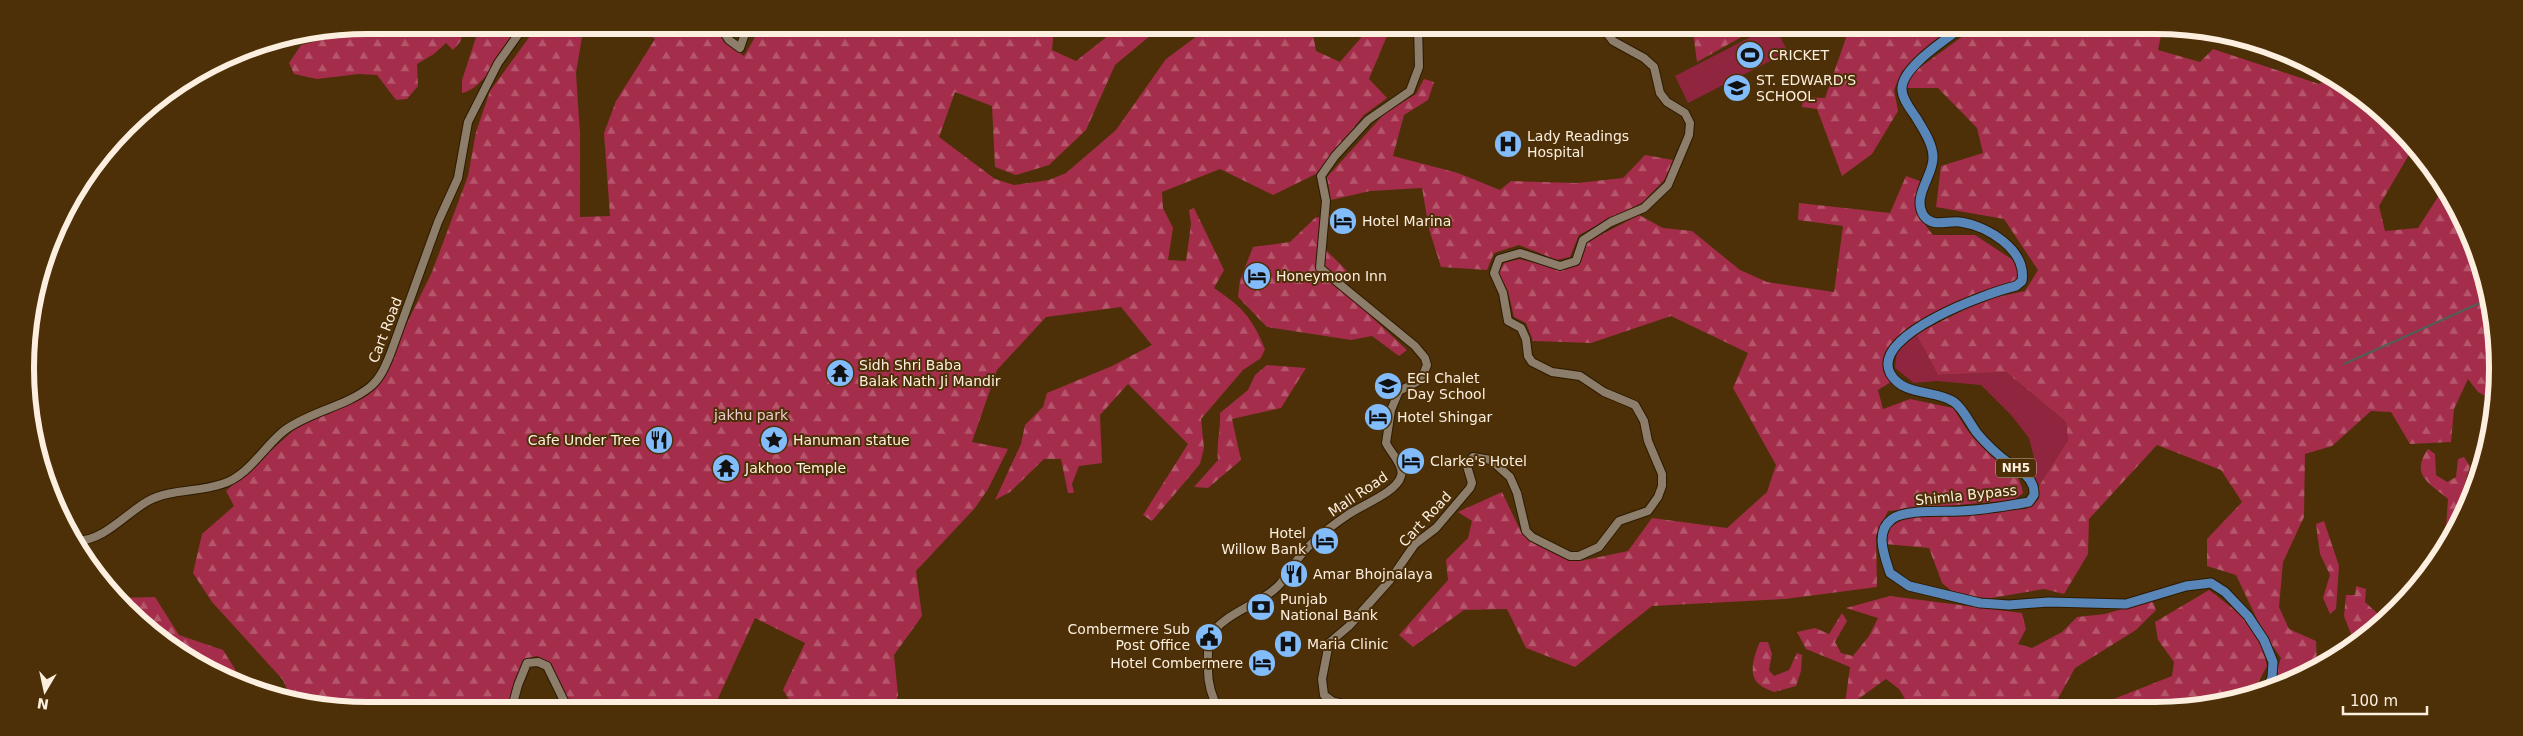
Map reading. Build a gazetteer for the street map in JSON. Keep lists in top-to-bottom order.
{
  "streets": {
    "highway": ["NH5", "Shimla Bypass"],
    "main road": ["Cart Road", "Mall Road"]
  },
  "parks": ["jakhu park"],
  "places": {
    "sports": ["CRICKET"],
    "school or university": ["ST. EDWARD'S SCHOOL", "ECI Chalet Day School"],
    "hospital": ["Lady Readings Hospital", "Maria Clinic"],
    "hotel": [
      "Hotel Marina",
      "Honeymoon Inn",
      "Hotel Shingar",
      "Clarke's Hotel",
      "Hotel Willow Bank",
      "Hotel Combermere"
    ],
    "temple": ["Sidh Shri Baba Balak Nath Ji Mandir", "Jakhoo Temple"],
    "restaurant": ["Cafe Under Tree", "Amar Bhojnalaya"],
    "place": ["Hanuman statue"],
    "bank": ["Punjab National Bank"],
    "public building": ["Combermere Sub Post Office"]
  },
  "scale_bar": "100 m",
  "north": "bottom"
}
